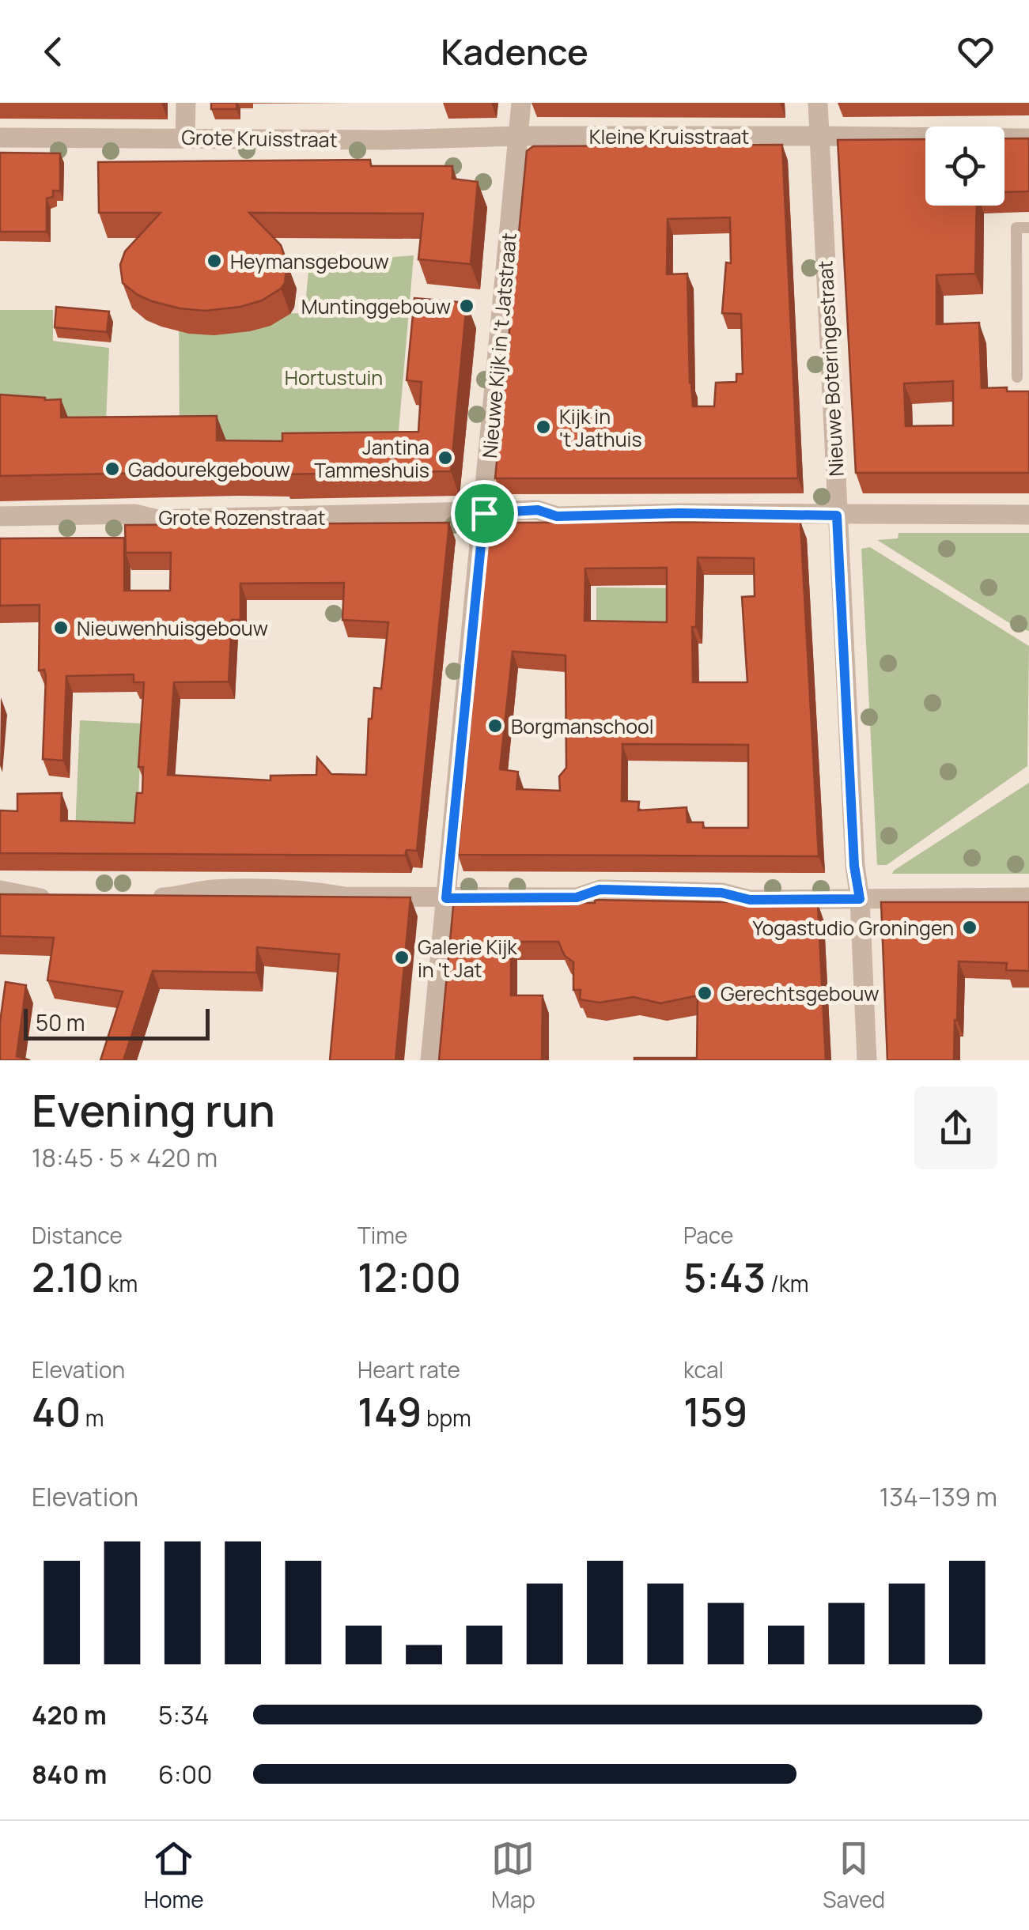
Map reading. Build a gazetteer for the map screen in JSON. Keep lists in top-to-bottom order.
{
  "streets": {
    "street": [
      "Kleine Kruisstraat",
      "Grote Kruisstraat",
      "Nieuwe Kijk in 't Jatstraat",
      "Nieuwe Boteringestraat",
      "Grote Rozenstraat"
    ]
  },
  "crossings": [
    ["Kleine Kruisstraat", "Grote Kruisstraat"],
    ["Kleine Kruisstraat", "Nieuwe Kijk in 't Jatstraat"],
    ["Kleine Kruisstraat", "Nieuwe Boteringestraat"],
    ["Grote Kruisstraat", "Nieuwe Kijk in 't Jatstraat"],
    ["Nieuwe Kijk in 't Jatstraat", "Grote Rozenstraat"],
    ["Nieuwe Boteringestraat", "Grote Rozenstraat"]
  ],
  "parks": ["Hortustuin"],
  "places": [
    "Heymansgebouw",
    "Muntinggebouw",
    "Kijk in 't Jathuis",
    "Jantina Tammeshuis",
    "Gadourekgebouw",
    "Nieuwenhuisgebouw",
    "Borgmanschool",
    "Yogastudio Groningen",
    "Galerie Kijk in 't Jat",
    "Gerechtsgebouw"
  ],
  "scale_bar": "50 m",
  "page": {
    "header": "Kadence",
    "scale": "50 m",
    "heading": ["Evening run", "18:45 · 5 × 420 m"],
    "stats": [
      ["Distance", "2.10 km"],
      ["Time", "12:00"],
      ["Pace", "5:43 /km"],
      ["Elevation", "40 m"],
      ["Heart rate", "149 bpm"],
      ["kcal", "159"]
    ],
    "chart": ["Elevation", "134–139 m"],
    "list": [
      {
        "name": "420 m",
        "note": "5:34"
      },
      {
        "name": "840 m",
        "note": "6:00"
      }
    ],
    "tabs": ["Home", "Map", "Saved"]
  }
}
